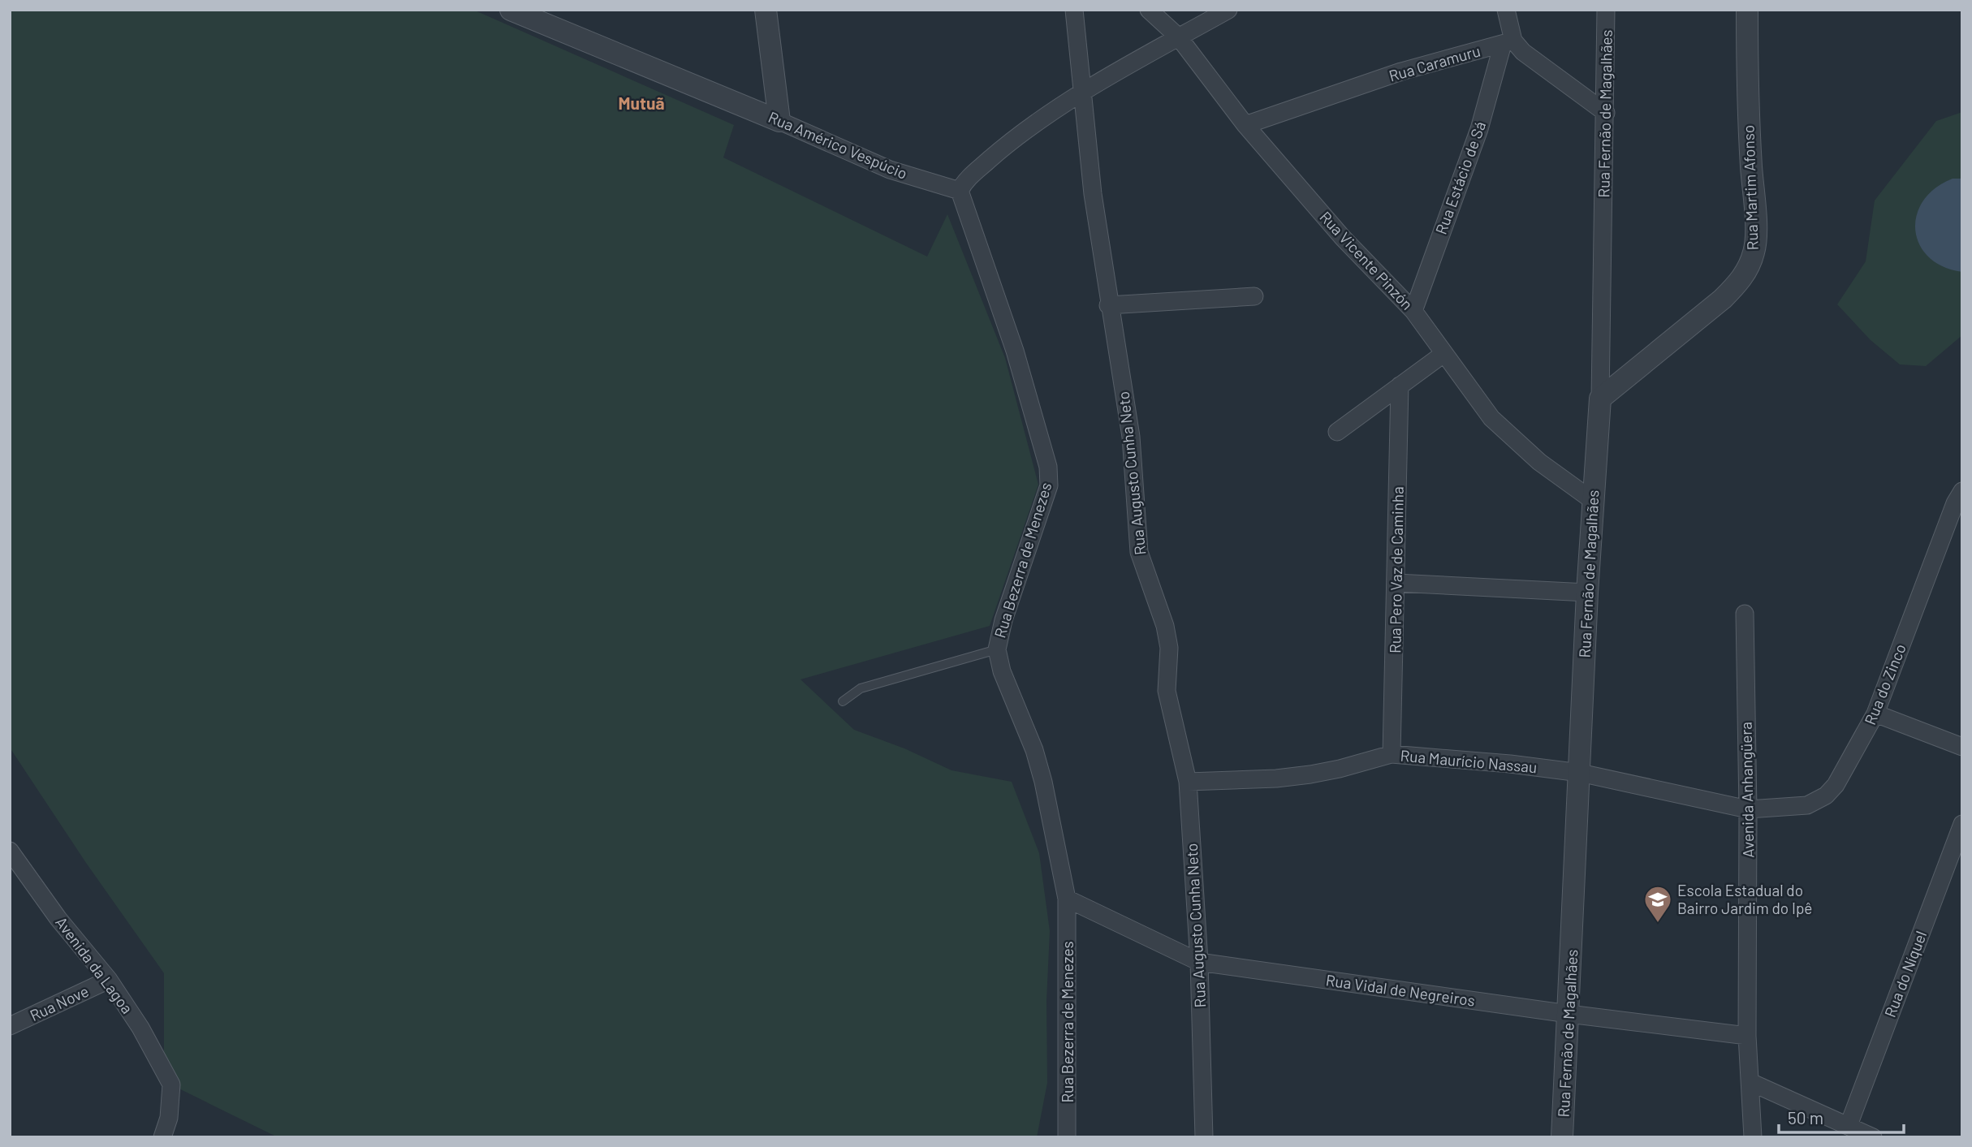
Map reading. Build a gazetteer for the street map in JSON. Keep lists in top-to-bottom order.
{
  "streets": {
    "street": [
      "Rua Caramuru",
      "Rua Fernão de Magalhães",
      "Rua Américo Vespúcio",
      "Rua Estácio de Sá",
      "Rua Martim Afonso",
      "Rua Vicente Pinzón",
      "Rua Augusto Cunha Neto",
      "Rua Bezerra de Menezes",
      "Rua Pero Vaz de Caminha",
      "Rua do Zinco",
      "Rua Maurício Nassau",
      "Avenida Anhangüera",
      "Avenida da Lagoa",
      "Rua do Níquel",
      "Rua Vidal de Negreiros",
      "Rua Nove"
    ]
  },
  "crossings": [
    ["Rua Caramuru", "Rua Estácio de Sá"],
    ["Rua Caramuru", "Rua Vicente Pinzón"],
    ["Rua Fernão de Magalhães", "Rua Martim Afonso"],
    ["Rua Fernão de Magalhães", "Rua Vicente Pinzón"],
    ["Rua Fernão de Magalhães", "Rua Maurício Nassau"],
    ["Rua Fernão de Magalhães", "Rua Vidal de Negreiros"],
    ["Rua Américo Vespúcio", "Rua Bezerra de Menezes"],
    ["Rua Estácio de Sá", "Rua Vicente Pinzón"],
    ["Rua Augusto Cunha Neto", "Rua Maurício Nassau"],
    ["Rua Augusto Cunha Neto", "Rua Vidal de Negreiros"],
    ["Rua Bezerra de Menezes", "Rua Vidal de Negreiros"],
    ["Rua Pero Vaz de Caminha", "Rua Maurício Nassau"],
    ["Rua do Zinco", "Rua Maurício Nassau"],
    ["Rua do Zinco", "Avenida Anhangüera"],
    ["Rua Maurício Nassau", "Avenida Anhangüera"],
    ["Avenida Anhangüera", "Rua Vidal de Negreiros"],
    ["Avenida da Lagoa", "Rua Nove"]
  ],
  "districts": ["Mutuã"],
  "places": {
    "school or university": ["Escola Estadual do Bairro Jardim do Ipê"]
  },
  "scale_bar": "50 m"
}
